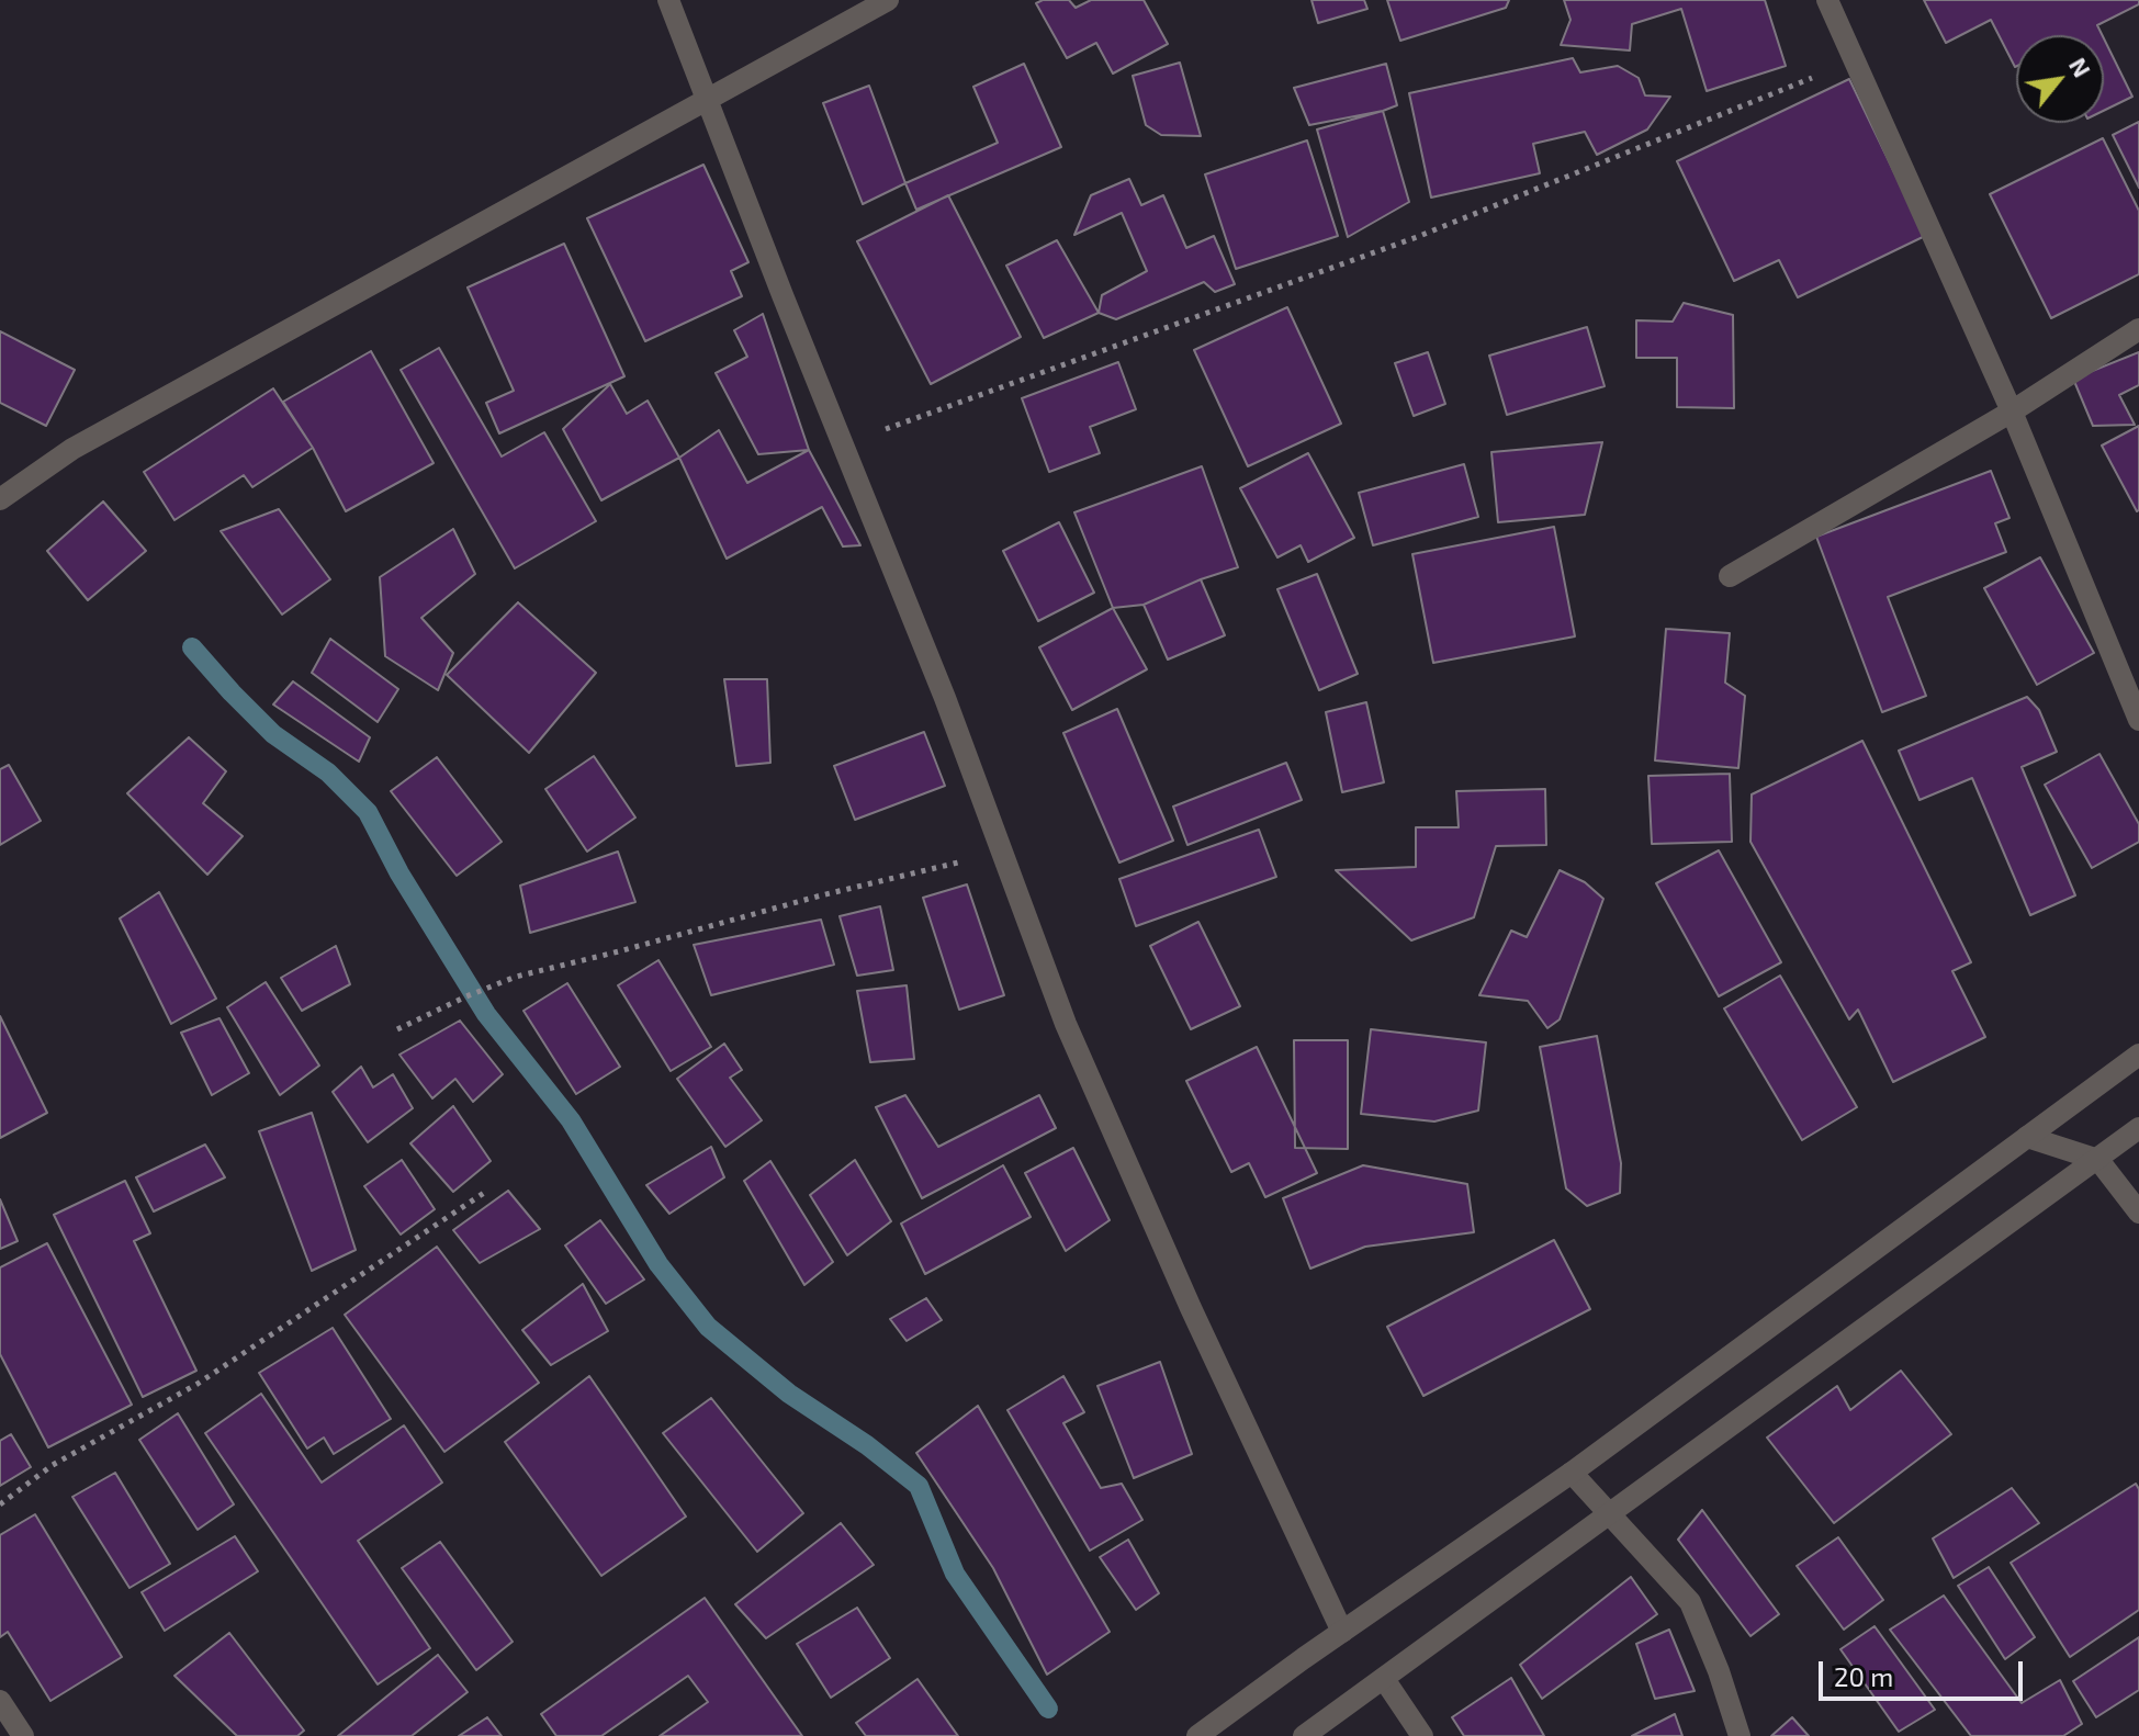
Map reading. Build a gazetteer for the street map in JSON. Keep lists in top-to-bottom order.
{
  "scale_bar": "20 m",
  "north": "top right"
}
